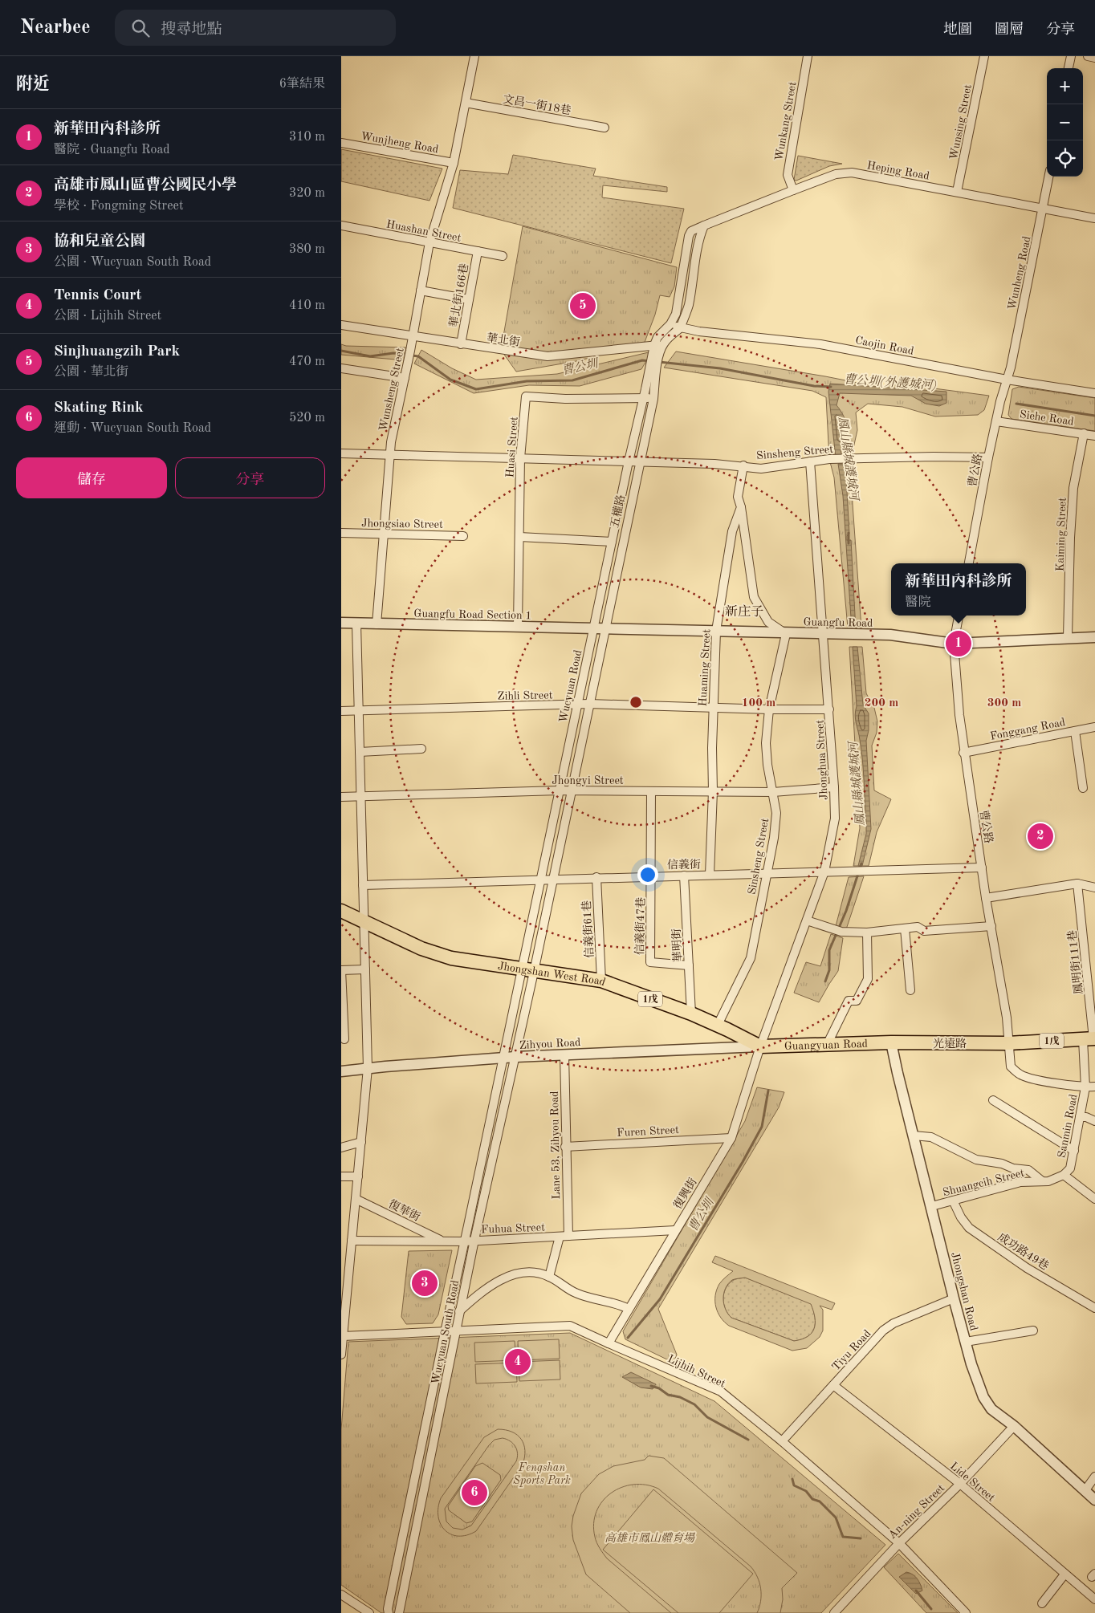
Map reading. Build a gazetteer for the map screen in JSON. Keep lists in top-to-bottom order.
{
  "streets": {
    "main road": [
      "Jhongshan West Road",
      "1戊",
      "光遠路",
      "Guangyuan Road"
    ],
    "street": [
      "文昌一街18巷",
      "Wunkang Street",
      "Wunsing Street",
      "Wunjheng Road",
      "Heping Road",
      "Huashan Street",
      "Wunheng Road",
      "華北街166巷",
      "華北街",
      "Caojin Road",
      "Wunsheng Street",
      "Siehe Road",
      "Huasi Street",
      "Sinsheng Street",
      "曹公路",
      "五權路",
      "Jhongsiao Street",
      "Kaiming Street",
      "Guangfu Road Section 1",
      "Guangfu Road",
      "Huaming Street",
      "Wucyuan Road",
      "Zihli Street",
      "Fonggang Road",
      "Jhonghua Street",
      "Jhongyi Street",
      "信義街",
      "信義街47巷",
      "信義街61巷",
      "華明街",
      "鳳明街111巷",
      "Zihyou Road",
      "Sanmin Road",
      "Furen Street",
      "Lane 53, Zihyou Road",
      "Shuangcih Street",
      "復興街",
      "復華街",
      "Fuhua Street",
      "成功路49巷",
      "Jhongshan Road",
      "Wucyuan South Road",
      "Tiyu Road",
      "Lijhih Street",
      "Lide Street",
      "An-ning Street"
    ]
  },
  "crossings": [
    ["文昌一街18巷", "Wunsheng Street"],
    ["Wunkang Street", "Heping Road"],
    ["Wunsing Street", "Heping Road"],
    ["Wunjheng Road", "Wunsheng Street"],
    ["Heping Road", "Wunheng Road"],
    ["Heping Road", "Caojin Road"],
    ["Heping Road", "Wucyuan Road"],
    ["Huashan Street", "華北街166巷"],
    ["Huashan Street", "Wunsheng Street"],
    ["Wunheng Road", "Caojin Road"],
    ["Wunheng Road", "曹公路"],
    ["華北街166巷", "華北街"],
    ["華北街", "Wunsheng Street"],
    ["華北街", "Wucyuan Road"],
    ["Caojin Road", "曹公路"],
    ["Caojin Road", "Wucyuan Road"],
    ["Wunsheng Street", "Sinsheng Street"],
    ["Wunsheng Street", "Jhongsiao Street"],
    ["Wunsheng Street", "Guangfu Road Section 1"],
    ["Siehe Road", "曹公路"],
    ["Siehe Road", "Kaiming Street"],
    ["Huasi Street", "Sinsheng Street"],
    ["Huasi Street", "五權路"],
    ["Huasi Street", "Guangfu Road Section 1"],
    ["Huasi Street", "Wucyuan Road"],
    ["Sinsheng Street", "曹公路"],
    ["Sinsheng Street", "五權路"],
    ["Sinsheng Street", "Guangfu Road"],
    ["Sinsheng Street", "Huaming Street"],
    ["Sinsheng Street", "Wucyuan Road"],
    ["Sinsheng Street", "Zihli Street"],
    ["Sinsheng Street", "Jhonghua Street"],
    ["Sinsheng Street", "Jhongyi Street"],
    ["Sinsheng Street", "信義街"],
    ["Sinsheng Street", "Jhongshan West Road"],
    ["曹公路", "Guangfu Road"],
    ["曹公路", "Fonggang Road"],
    ["曹公路", "信義街"],
    ["曹公路", "1戊"],
    ["曹公路", "光遠路"],
    ["曹公路", "Sanmin Road"],
    ["五權路", "Guangfu Road Section 1"],
    ["五權路", "Guangfu Road"],
    ["五權路", "Wucyuan Road"],
    ["Kaiming Street", "Guangfu Road"],
    ["Guangfu Road Section 1", "Guangfu Road"],
    ["Guangfu Road Section 1", "Wucyuan Road"],
    ["Guangfu Road", "Huaming Street"],
    ["Guangfu Road", "Wucyuan Road"],
    ["Guangfu Road", "Jhonghua Street"],
    ["Huaming Street", "Zihli Street"],
    ["Huaming Street", "Jhongyi Street"],
    ["Huaming Street", "信義街"],
    ["Wucyuan Road", "Zihli Street"],
    ["Wucyuan Road", "Jhongyi Street"],
    ["Wucyuan Road", "信義街"],
    ["Wucyuan Road", "Jhongshan West Road"],
    ["Wucyuan Road", "Zihyou Road"],
    ["Wucyuan Road", "Wucyuan South Road"],
    ["Zihli Street", "Jhonghua Street"],
    ["Jhonghua Street", "Jhongyi Street"],
    ["Jhonghua Street", "信義街"],
    ["Jhonghua Street", "Jhongshan West Road"],
    ["Jhonghua Street", "Zihyou Road"],
    ["Jhonghua Street", "Guangyuan Road"],
    ["Jhonghua Street", "復興街"],
    ["信義街", "信義街47巷"],
    ["信義街", "信義街61巷"],
    ["信義街", "華明街"],
    ["信義街47巷", "華明街"],
    ["信義街61巷", "Jhongshan West Road"],
    ["華明街", "Jhongshan West Road"],
    ["鳳明街111巷", "1戊"],
    ["鳳明街111巷", "Sanmin Road"],
    ["Jhongshan West Road", "Zihyou Road"],
    ["Jhongshan West Road", "Guangyuan Road"],
    ["Jhongshan West Road", "復興街"],
    ["1戊", "光遠路"],
    ["1戊", "Sanmin Road"],
    ["Zihyou Road", "Guangyuan Road"],
    ["Zihyou Road", "Lane 53, Zihyou Road"],
    ["Zihyou Road", "復興街"],
    ["Zihyou Road", "Wucyuan South Road"],
    ["光遠路", "Guangyuan Road"],
    ["光遠路", "Jhongshan Road"],
    ["Guangyuan Road", "復興街"],
    ["Guangyuan Road", "Jhongshan Road"],
    ["Sanmin Road", "Shuangcih Street"],
    ["Furen Street", "Lane 53, Zihyou Road"],
    ["Furen Street", "復興街"],
    ["Lane 53, Zihyou Road", "Fuhua Street"],
    ["Shuangcih Street", "成功路49巷"],
    ["Shuangcih Street", "Jhongshan Road"],
    ["復興街", "Fuhua Street"],
    ["復興街", "Lijhih Street"],
    ["復華街", "Fuhua Street"],
    ["Fuhua Street", "Wucyuan South Road"],
    ["Jhongshan Road", "Tiyu Road"],
    ["Jhongshan Road", "An-ning Street"],
    ["Wucyuan South Road", "Lijhih Street"],
    ["Tiyu Road", "Lijhih Street"],
    ["Tiyu Road", "Lide Street"],
    ["Lijhih Street", "An-ning Street"],
    ["Lide Street", "An-ning Street"]
  ],
  "districts": ["新庄子"],
  "water": ["曹公圳", "曹公圳(外護城河)", "鳳山縣城護城河"],
  "parks": ["Fengshan Sports Park", "高雄市鳳山體育場"],
  "page": {
    "header": "Nearbee",
    "search": "搜尋地點",
    "nav": ["地圖", "圖層", "分享"],
    "heading": ["附近", "6筆結果"],
    "map_buttons": ["+", "−"],
    "list": [
      {
        "mark": "1",
        "name": "新華田內科診所",
        "note": "醫院 · Guangfu Road",
        "value": "310 m"
      },
      {
        "mark": "2",
        "name": "高雄市鳳山區曹公國民小學",
        "note": "學校 · Fongming Street",
        "value": "320 m"
      },
      {
        "mark": "3",
        "name": "協和兒童公園",
        "note": "公園 · Wucyuan South Road",
        "value": "380 m"
      },
      {
        "mark": "4",
        "name": "Tennis Court",
        "note": "公園 · Lijhih Street",
        "value": "410 m"
      },
      {
        "mark": "5",
        "name": "Sinjhuangzih Park",
        "note": "公園 · 華北街",
        "value": "470 m"
      },
      {
        "mark": "6",
        "name": "Skating Rink",
        "note": "運動 · Wucyuan South Road",
        "value": "520 m"
      }
    ],
    "pins": [
      "5",
      "1",
      "2",
      "3",
      "4",
      "6"
    ],
    "buttons": ["儲存", "分享"],
    "popup": ["新華田內科診所", "醫院"]
  },
  "rings": ["100 m", "200 m", "300 m"]
}
